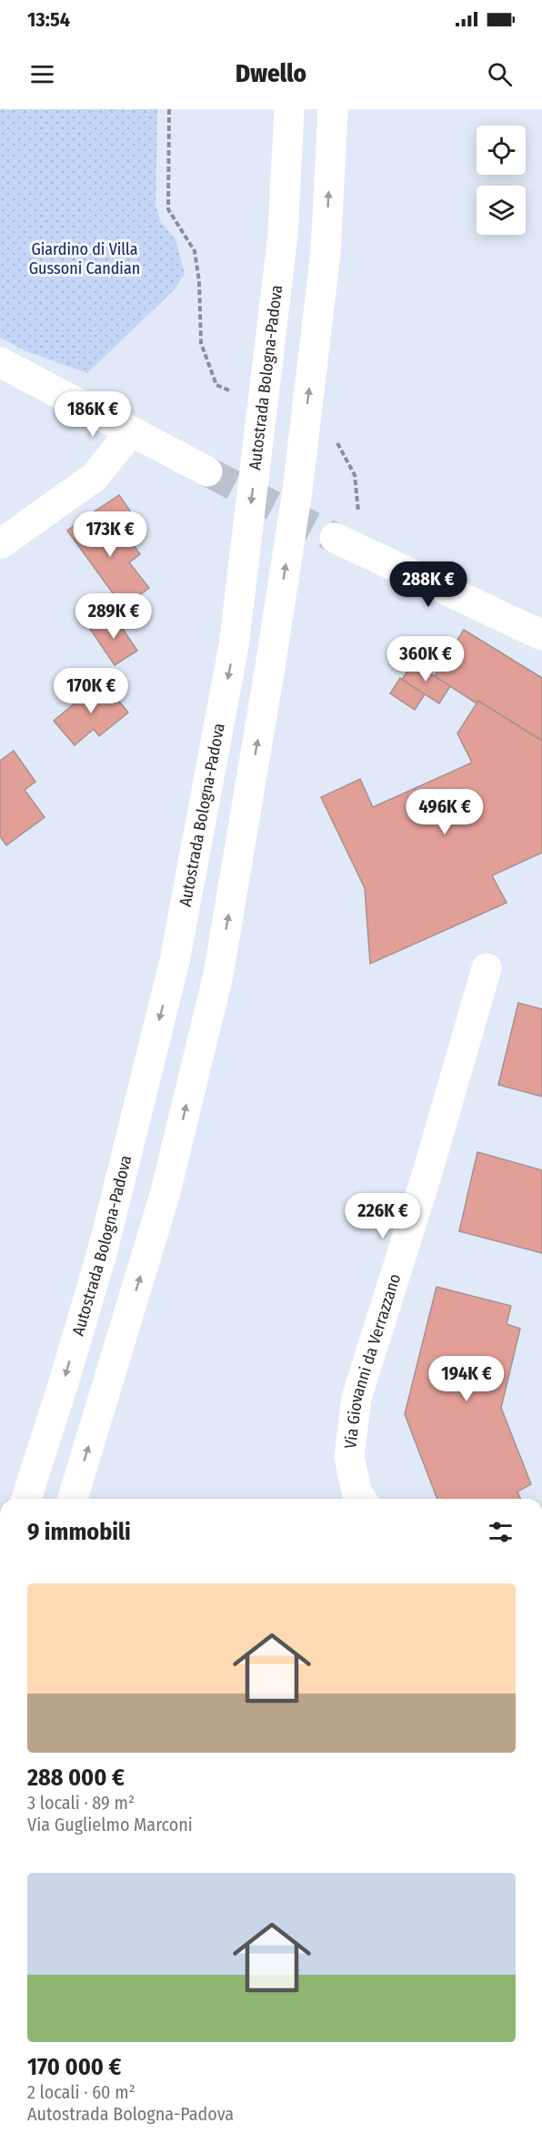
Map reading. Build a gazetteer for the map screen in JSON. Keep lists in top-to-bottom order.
{
  "streets": {
    "main road": ["Autostrada Bologna-Padova", "Via Giovanni da Verrazzano"]
  },
  "parks": ["Giardino di Villa Gussoni Candian"],
  "page": {
    "status": "13:54",
    "header": "Dwello",
    "price": [
      "186K €",
      "173K €",
      "288K €",
      "289K €",
      "360K €",
      "170K €",
      "496K €",
      "226K €",
      "194K €"
    ],
    "heading": "9 immobili",
    "list": [
      {
        "name": "288 000 €",
        "note": "3 locali · 89 m² · Via Guglielmo Marconi"
      },
      {
        "name": "170 000 €",
        "note": "2 locali · 60 m² · Autostrada Bologna-Padova"
      }
    ]
  }
}
